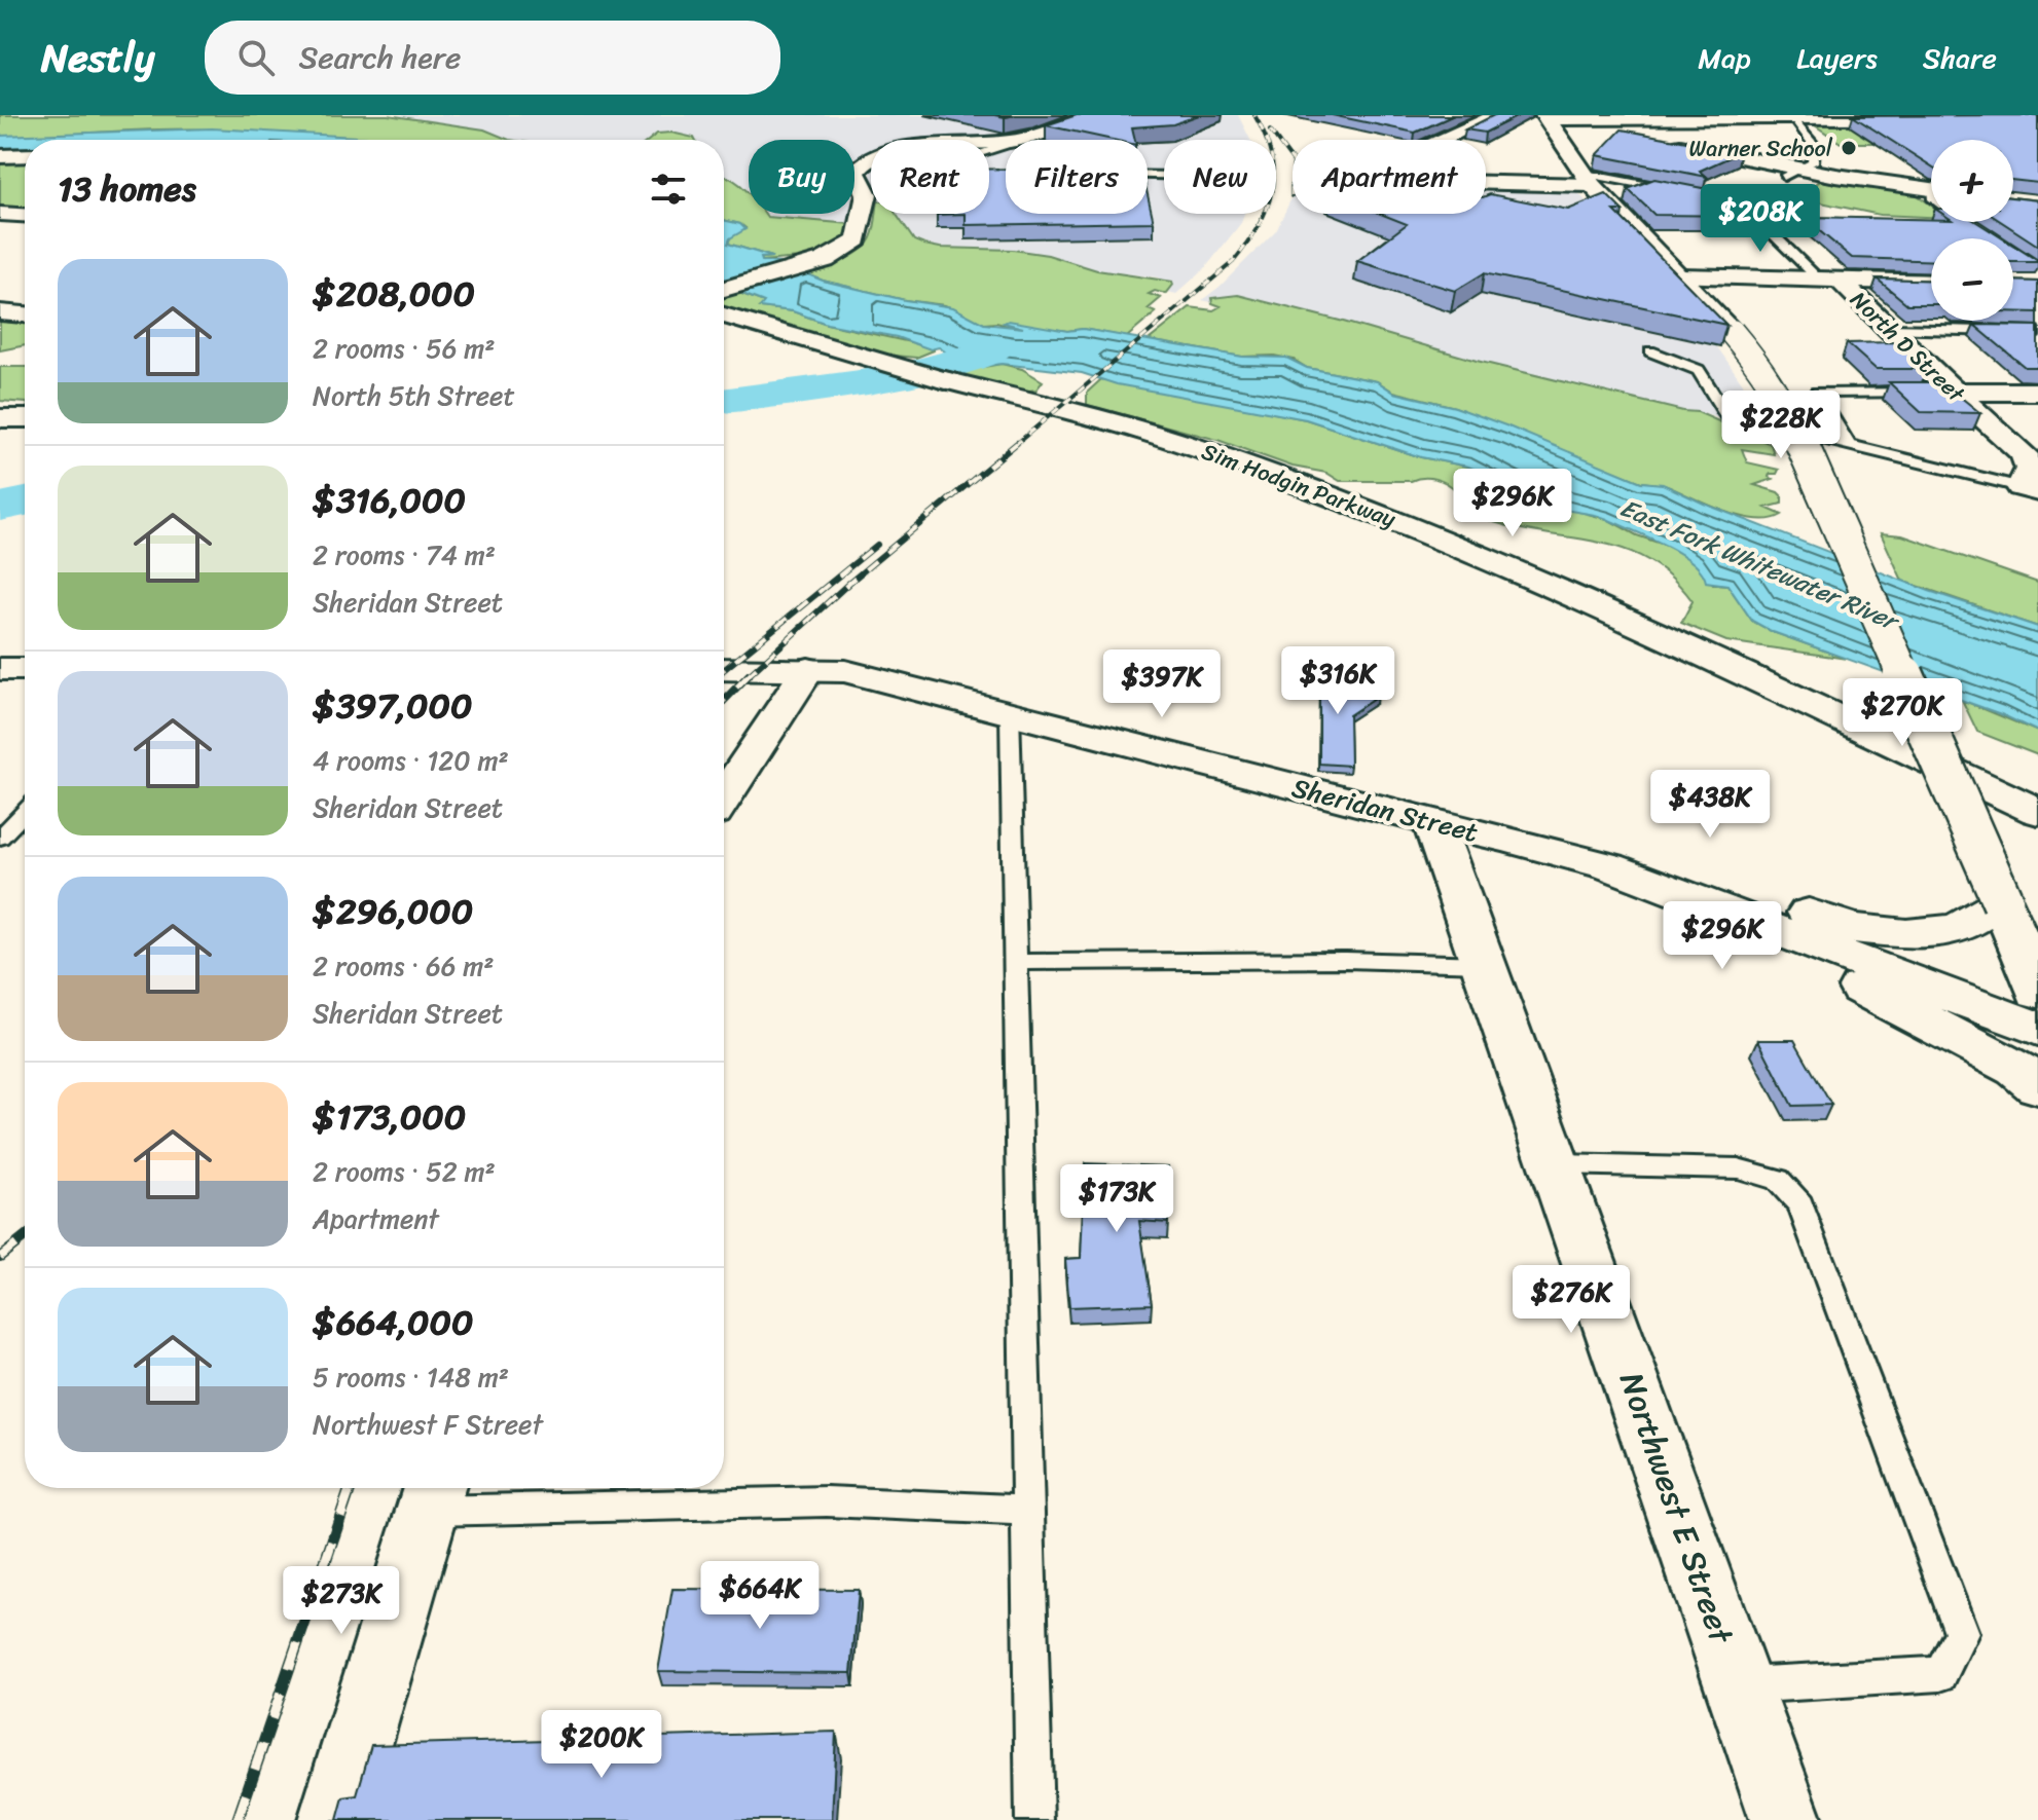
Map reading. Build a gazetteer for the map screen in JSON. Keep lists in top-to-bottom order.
{
  "streets": {
    "street": [
      "North D Street",
      "Sim Hodgin Parkway",
      "Sheridan Street",
      "Northwest E Street"
    ]
  },
  "crossings": [
    ["Sheridan Street", "Northwest E Street"]
  ],
  "water": ["East Fork Whitewater River"],
  "places": ["Warner School"],
  "page": {
    "header": "Nestly",
    "search": "Search here",
    "nav": ["Map", "Layers", "Share"],
    "map_buttons": ["+", "−"],
    "chip": [
      "Buy",
      "Rent",
      "Filters",
      "New",
      "Apartment"
    ],
    "heading": "13 homes",
    "price": [
      "$208K",
      "$228K",
      "$296K",
      "$316K",
      "$397K",
      "$270K",
      "$438K",
      "$296K",
      "$173K",
      "$276K",
      "$664K",
      "$273K",
      "$200K"
    ],
    "list": [
      {
        "name": "$208,000",
        "note": "2 rooms · 56 m² · North 5th Street"
      },
      {
        "name": "$316,000",
        "note": "2 rooms · 74 m² · Sheridan Street"
      },
      {
        "name": "$397,000",
        "note": "4 rooms · 120 m² · Sheridan Street"
      },
      {
        "name": "$296,000",
        "note": "2 rooms · 66 m² · Sheridan Street"
      },
      {
        "name": "$173,000",
        "note": "2 rooms · 52 m² · Apartment"
      },
      {
        "name": "$664,000",
        "note": "5 rooms · 148 m² · Northwest F Street"
      }
    ]
  }
}
